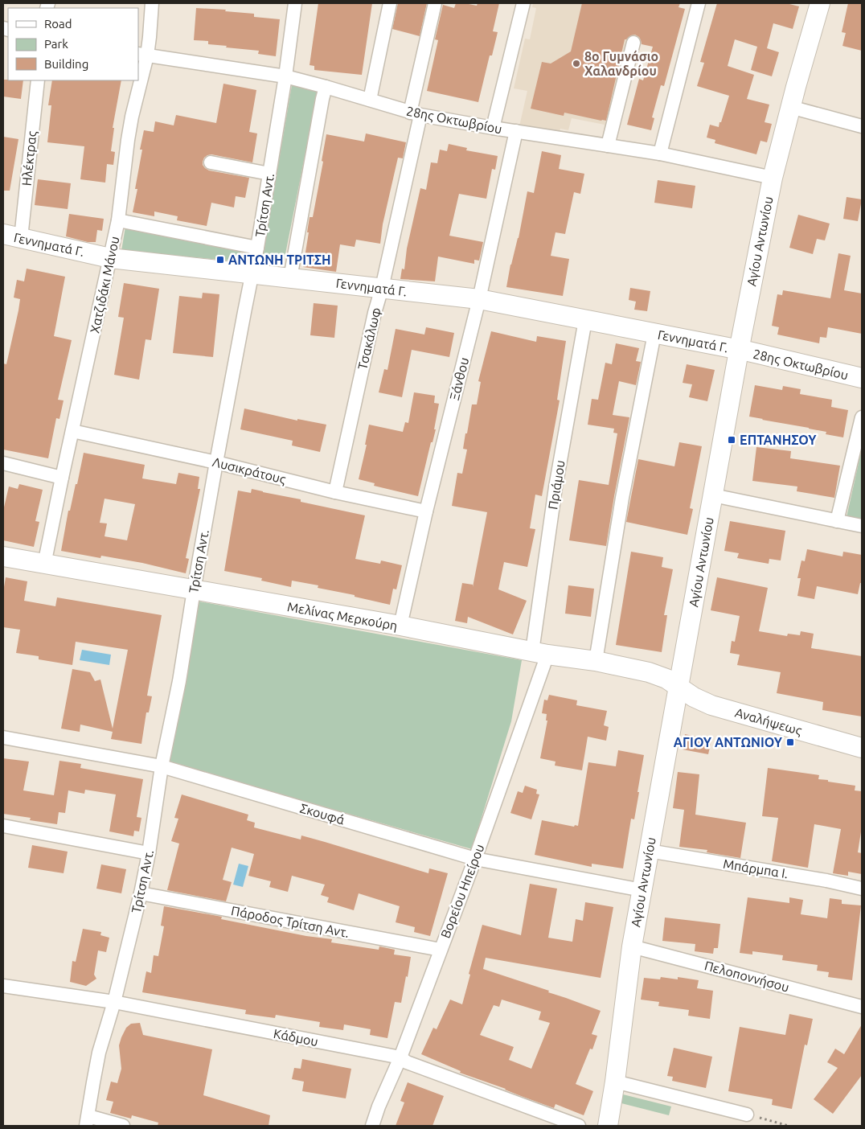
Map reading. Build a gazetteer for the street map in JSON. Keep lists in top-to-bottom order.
{
  "streets": {
    "street": [
      "28ης Οκτωβρίου",
      "Ηλέκτρας",
      "Τρίτση Αντ.",
      "Αγίου Αντωνίου",
      "Γεννηματά Γ.",
      "Χατζιδάκι Μάνου",
      "Τσακάλωφ",
      "Ξάνθου",
      "Λυσικράτους",
      "Πριάμου",
      "Μελίνας Μερκούρη",
      "Αναλήψεως",
      "Σκουφά",
      "Μπάρμπα Ι.",
      "Βορείου Ηπείρου",
      "Πάροδος Τρίτση Αντ.",
      "Πελοποννήσου",
      "Κάδμου"
    ]
  },
  "crossings": [
    ["28ης Οκτωβρίου", "Τρίτση Αντ."],
    ["28ης Οκτωβρίου", "Αγίου Αντωνίου"],
    ["28ης Οκτωβρίου", "Γεννηματά Γ."],
    ["28ης Οκτωβρίου", "Χατζιδάκι Μάνου"],
    ["28ης Οκτωβρίου", "Τσακάλωφ"],
    ["28ης Οκτωβρίου", "Ξάνθου"],
    ["Ηλέκτρας", "Γεννηματά Γ."],
    ["Τρίτση Αντ.", "Γεννηματά Γ."],
    ["Τρίτση Αντ.", "Λυσικράτους"],
    ["Τρίτση Αντ.", "Μελίνας Μερκούρη"],
    ["Τρίτση Αντ.", "Σκουφά"],
    ["Τρίτση Αντ.", "Πάροδος Τρίτση Αντ."],
    ["Τρίτση Αντ.", "Κάδμου"],
    ["Αγίου Αντωνίου", "Γεννηματά Γ."],
    ["Αγίου Αντωνίου", "Μελίνας Μερκούρη"],
    ["Αγίου Αντωνίου", "Αναλήψεως"],
    ["Αγίου Αντωνίου", "Σκουφά"],
    ["Αγίου Αντωνίου", "Μπάρμπα Ι."],
    ["Αγίου Αντωνίου", "Πελοποννήσου"],
    ["Γεννηματά Γ.", "Χατζιδάκι Μάνου"],
    ["Γεννηματά Γ.", "Τσακάλωφ"],
    ["Γεννηματά Γ.", "Ξάνθου"],
    ["Γεννηματά Γ.", "Πριάμου"],
    ["Χατζιδάκι Μάνου", "Λυσικράτους"],
    ["Χατζιδάκι Μάνου", "Μελίνας Μερκούρη"],
    ["Τσακάλωφ", "Λυσικράτους"],
    ["Ξάνθου", "Λυσικράτους"],
    ["Ξάνθου", "Μελίνας Μερκούρη"],
    ["Πριάμου", "Μελίνας Μερκούρη"],
    ["Πριάμου", "Βορείου Ηπείρου"],
    ["Μελίνας Μερκούρη", "Αναλήψεως"],
    ["Μελίνας Μερκούρη", "Βορείου Ηπείρου"],
    ["Σκουφά", "Βορείου Ηπείρου"],
    ["Βορείου Ηπείρου", "Πάροδος Τρίτση Αντ."],
    ["Βορείου Ηπείρου", "Κάδμου"]
  ],
  "places": {
    "other": ["8ο Γυμνάσιο Χαλανδρίου"],
    "transit": ["ΑΝΤΩΝΗ ΤΡΙΤΣΗ", "ΕΠΤΑΝΗΣΟΥ", "ΑΓΙΟΥ ΑΝΤΩΝΙΟΥ"]
  },
  "legend": ["Road", "Park", "Building"]
}
